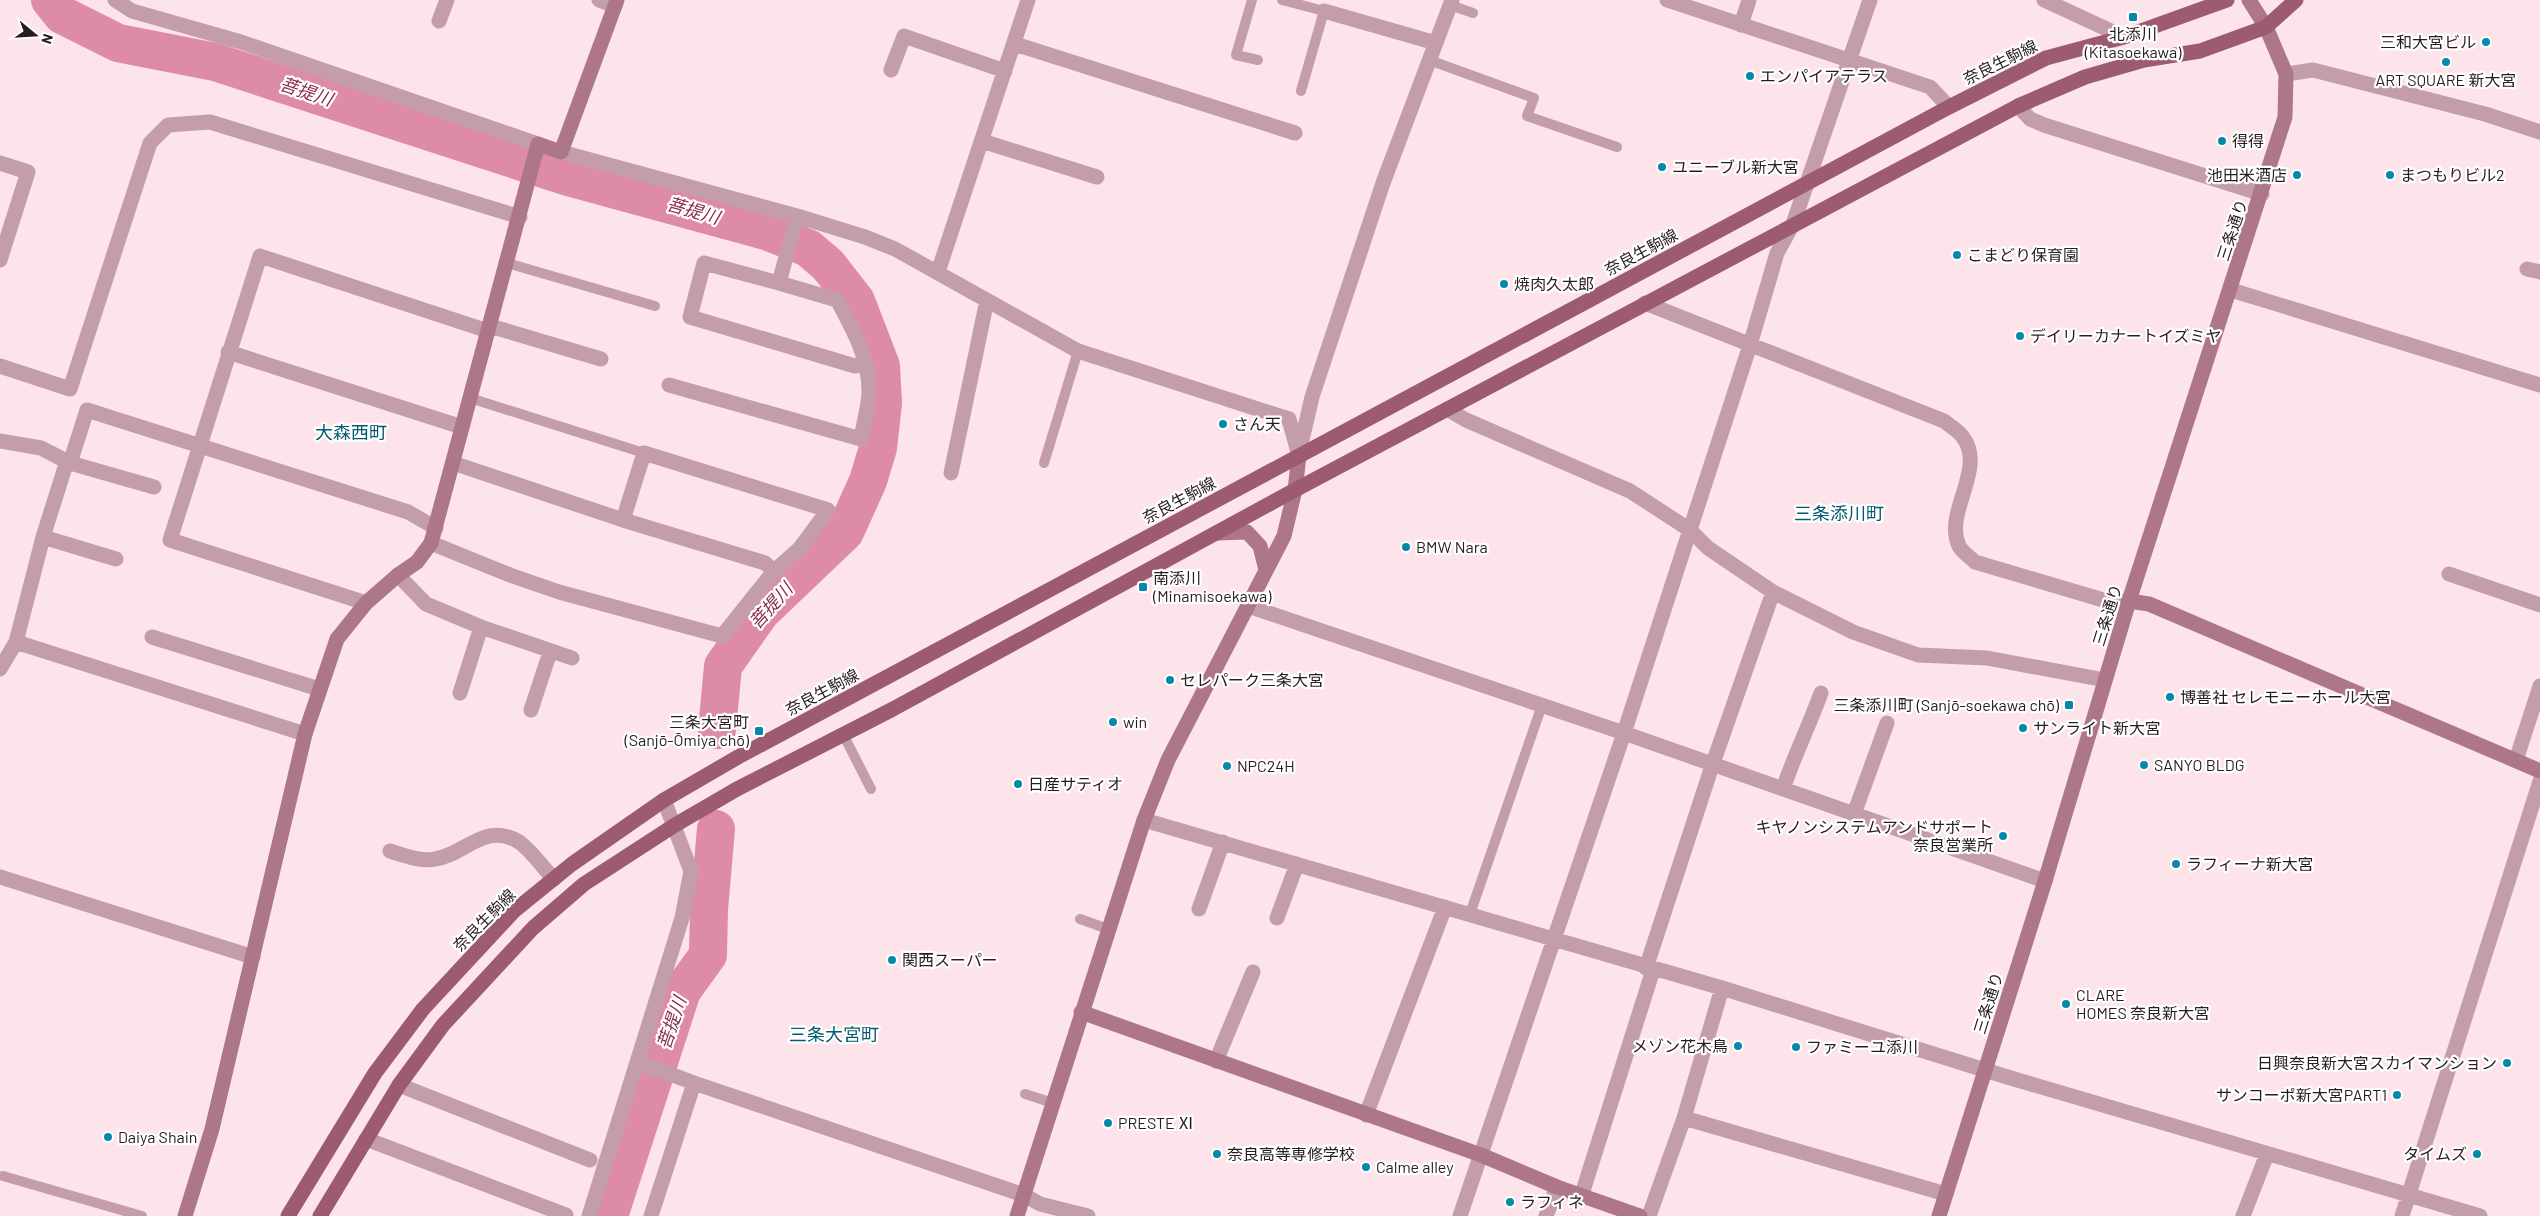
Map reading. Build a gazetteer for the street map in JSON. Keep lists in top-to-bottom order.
{
  "streets": {
    "main road": ["奈良生駒線"],
    "street": ["三条通り"]
  },
  "districts": ["大森西町", "三条添川町", "三条大宮町"],
  "water": ["菩提川"],
  "places": {
    "transit": [
      "北添川 (Kitasoekawa)",
      "南添川 (Minamisoekawa)",
      "三条添川町 (Sanjō-soekawa chō)",
      "三条大宮町 (Sanjō-Ōmiya chō)"
    ],
    "other": [
      "三和大宮ビル",
      "ART SQUARE 新大宮",
      "エンパイアテラス",
      "得得",
      "ユニーブル新大宮",
      "池田米酒店",
      "まつもりビル2",
      "こまどり保育園",
      "焼肉久太郎",
      "デイリーカナートイズミヤ",
      "さん天",
      "BMW Nara",
      "セレパーク三条大宮",
      "博善社 セレモニーホール大宮",
      "win",
      "サンライト新大宮",
      "SANYO BLDG",
      "NPC24H",
      "日産サティオ",
      "キヤノンシステムアンドサポート 奈良営業所",
      "ラフィーナ新大宮",
      "関西スーパー",
      "CLARE HOMES 奈良新大宮",
      "メゾン花木鳥",
      "ファミーユ添川",
      "日興奈良新大宮スカイマンション",
      "サンコーポ新大宮PART1",
      "PRESTE Ⅺ",
      "Daiya Shain",
      "奈良高等専修学校",
      "タイムズ",
      "Calme alley",
      "ラフィネ"
    ]
  },
  "north": "right"
}
